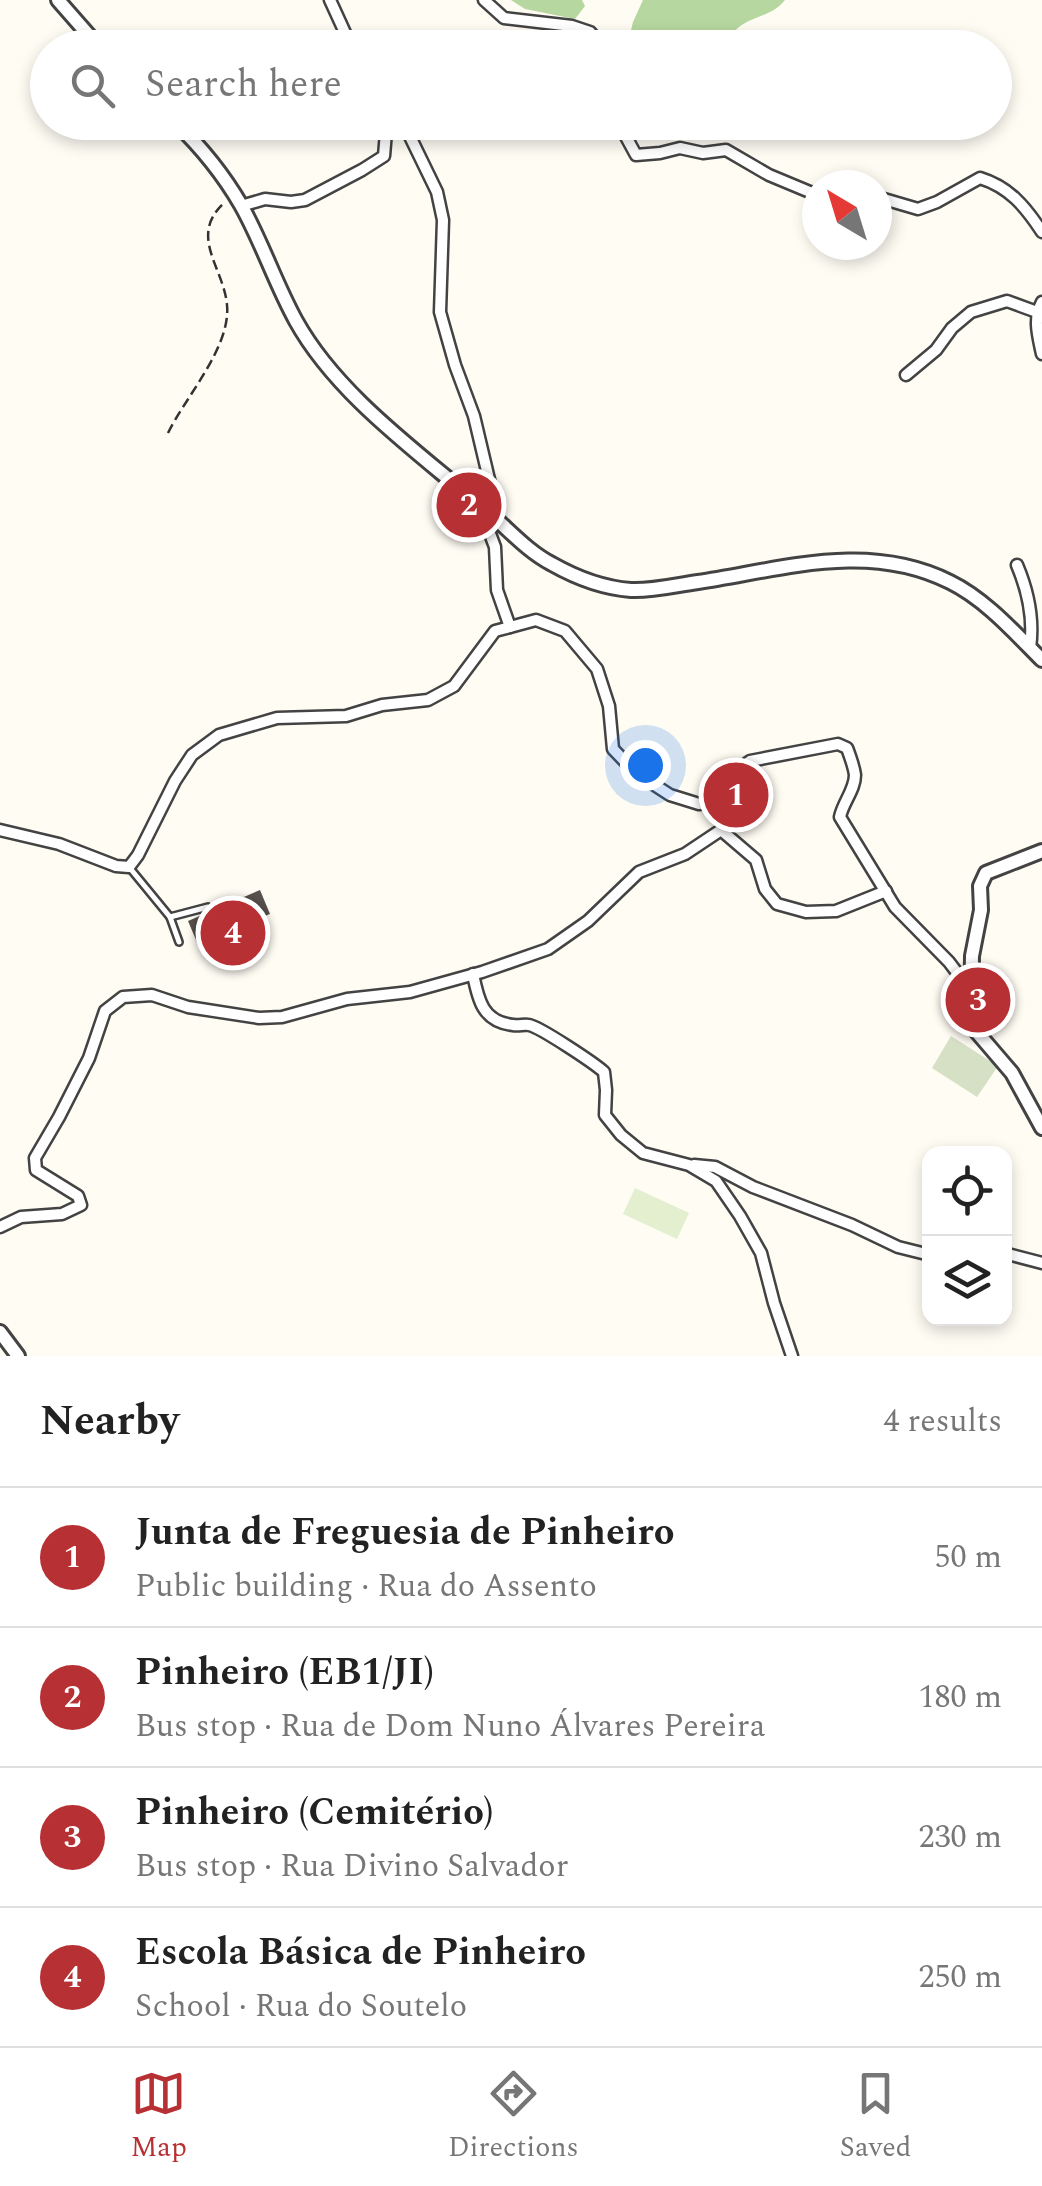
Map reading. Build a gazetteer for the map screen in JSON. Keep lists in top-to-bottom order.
{
  "north": "top left",
  "page": {
    "search": "Search here",
    "pins": [
      "2",
      "1",
      "4",
      "3"
    ],
    "heading": ["Nearby", "4 results"],
    "list": [
      {
        "mark": "1",
        "name": "Junta de Freguesia de Pinheiro",
        "note": "Public building · Rua do Assento",
        "value": "50 m"
      },
      {
        "mark": "2",
        "name": "Pinheiro (EB1/JI)",
        "note": "Bus stop · Rua de Dom Nuno Álvares Pereira",
        "value": "180 m"
      },
      {
        "mark": "3",
        "name": "Pinheiro (Cemitério)",
        "note": "Bus stop · Rua Divino Salvador",
        "value": "230 m"
      },
      {
        "mark": "4",
        "name": "Escola Básica de Pinheiro",
        "note": "School · Rua do Soutelo",
        "value": "250 m"
      }
    ],
    "nav": ["Map", "Directions", "Saved"]
  }
}
